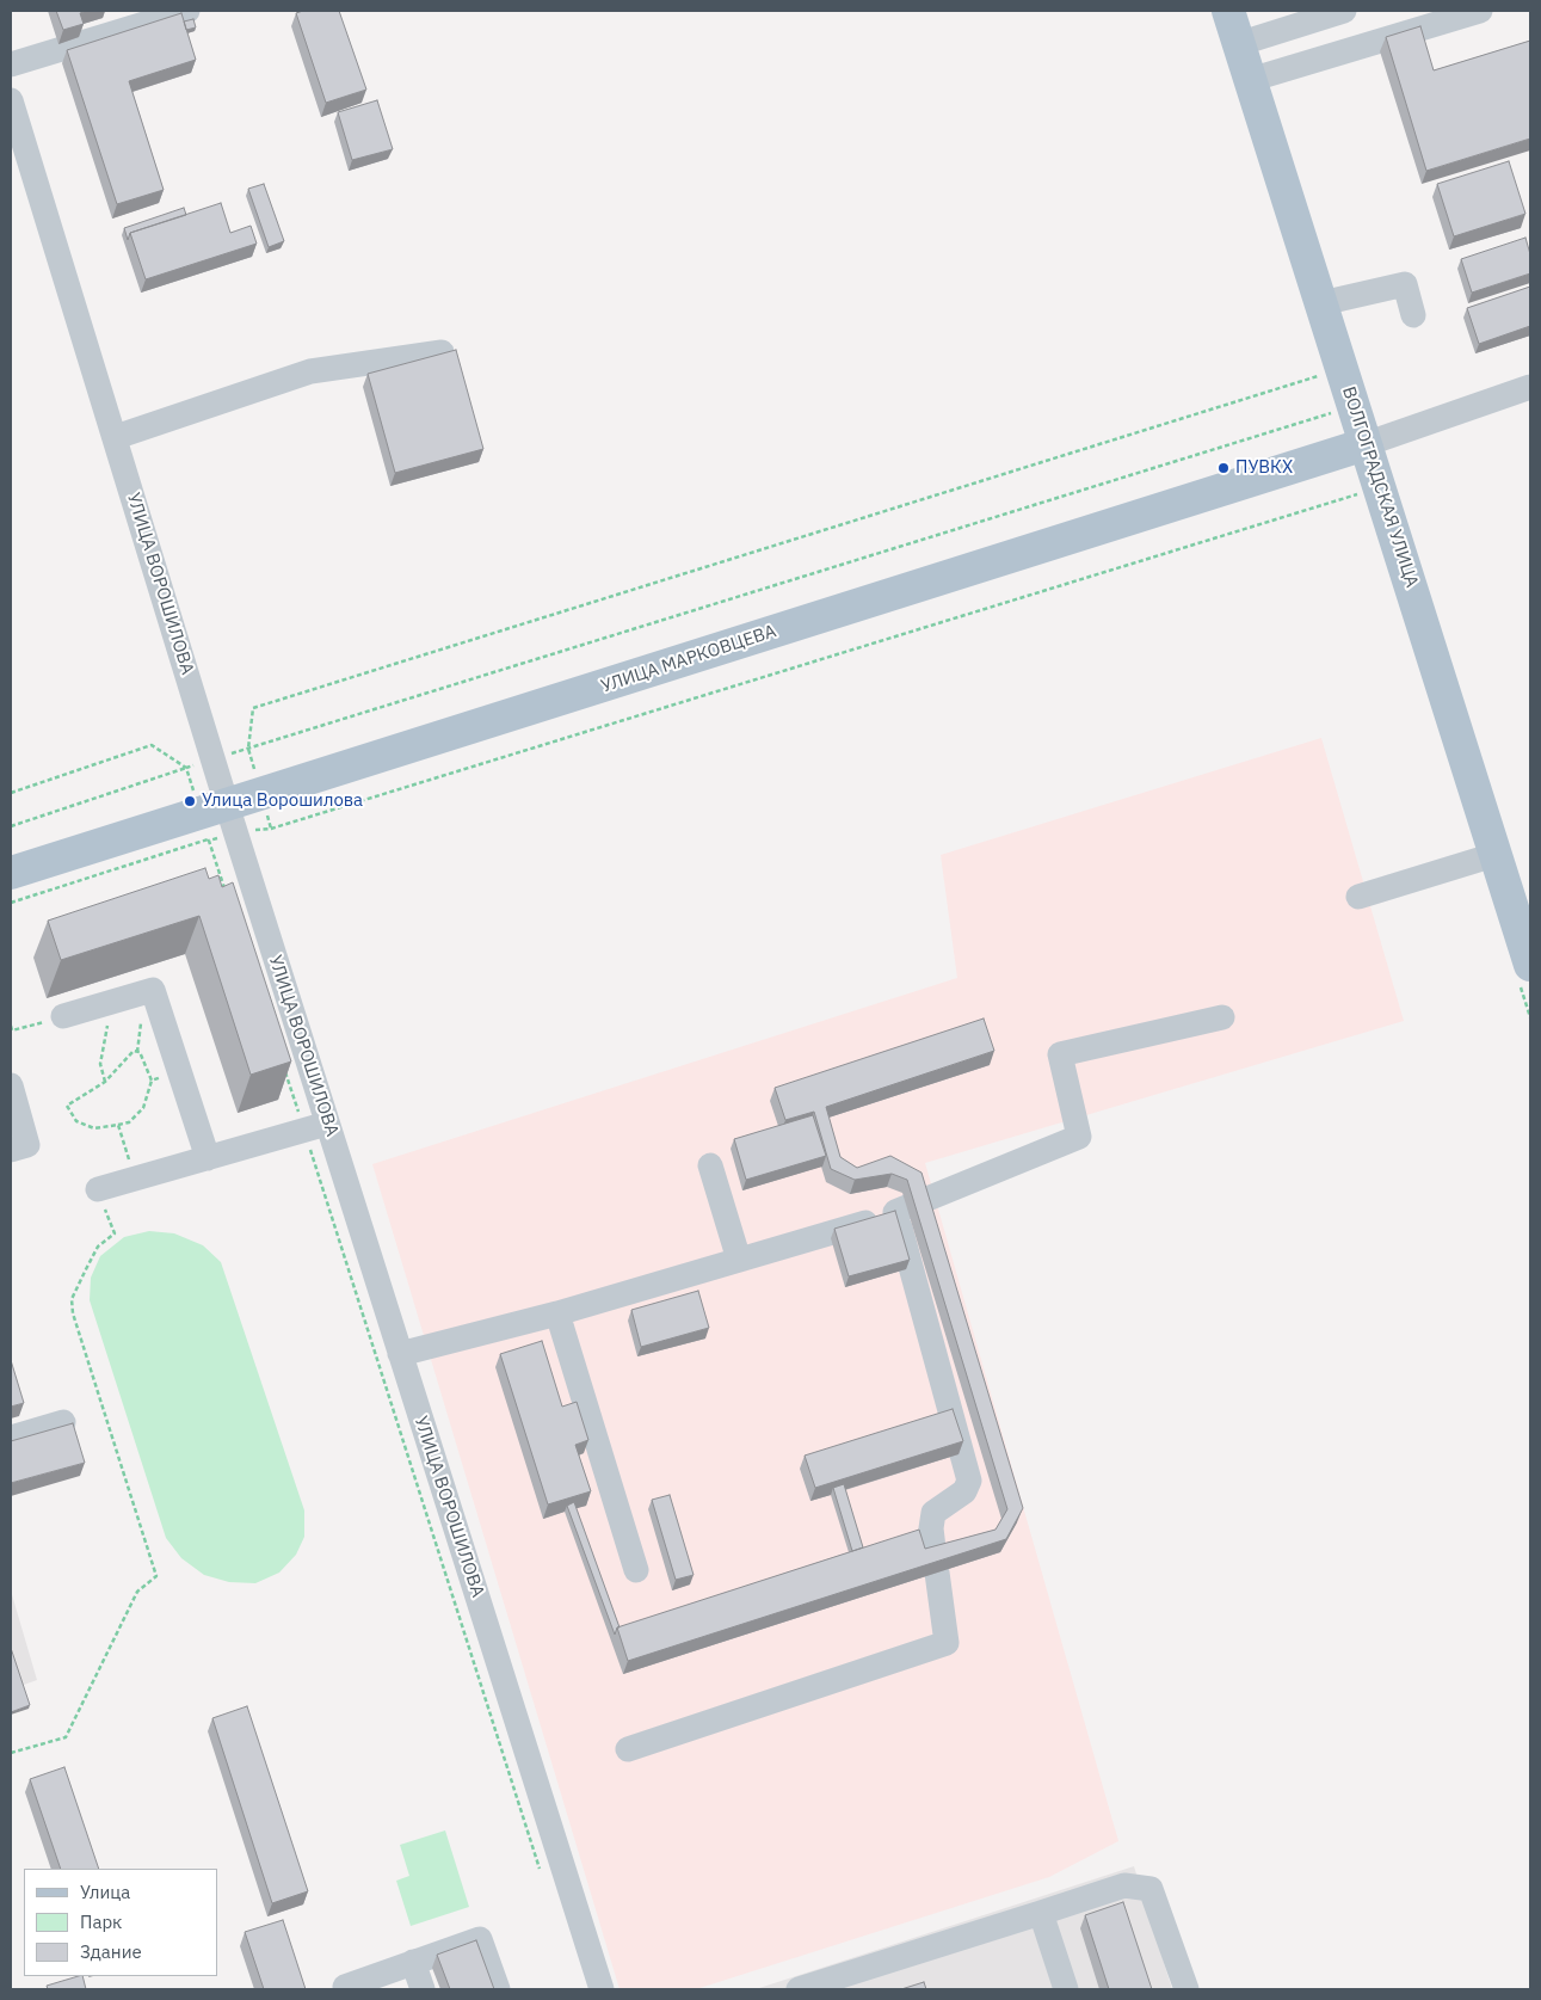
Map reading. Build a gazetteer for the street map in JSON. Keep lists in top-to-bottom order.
{
  "streets": {
    "main road": ["ВОЛГОГРАДСКАЯ УЛИЦА", "УЛИЦА МАРКОВЦЕВА"],
    "street": ["УЛИЦА ВОРОШИЛОВА"]
  },
  "crossings": [
    ["ВОЛГОГРАДСКАЯ УЛИЦА", "УЛИЦА МАРКОВЦЕВА"],
    ["УЛИЦА ВОРОШИЛОВА", "УЛИЦА МАРКОВЦЕВА"]
  ],
  "places": ["ПУВКХ", "Улица Ворошилова"],
  "legend": ["Улица", "Парк", "Здание"]
}
